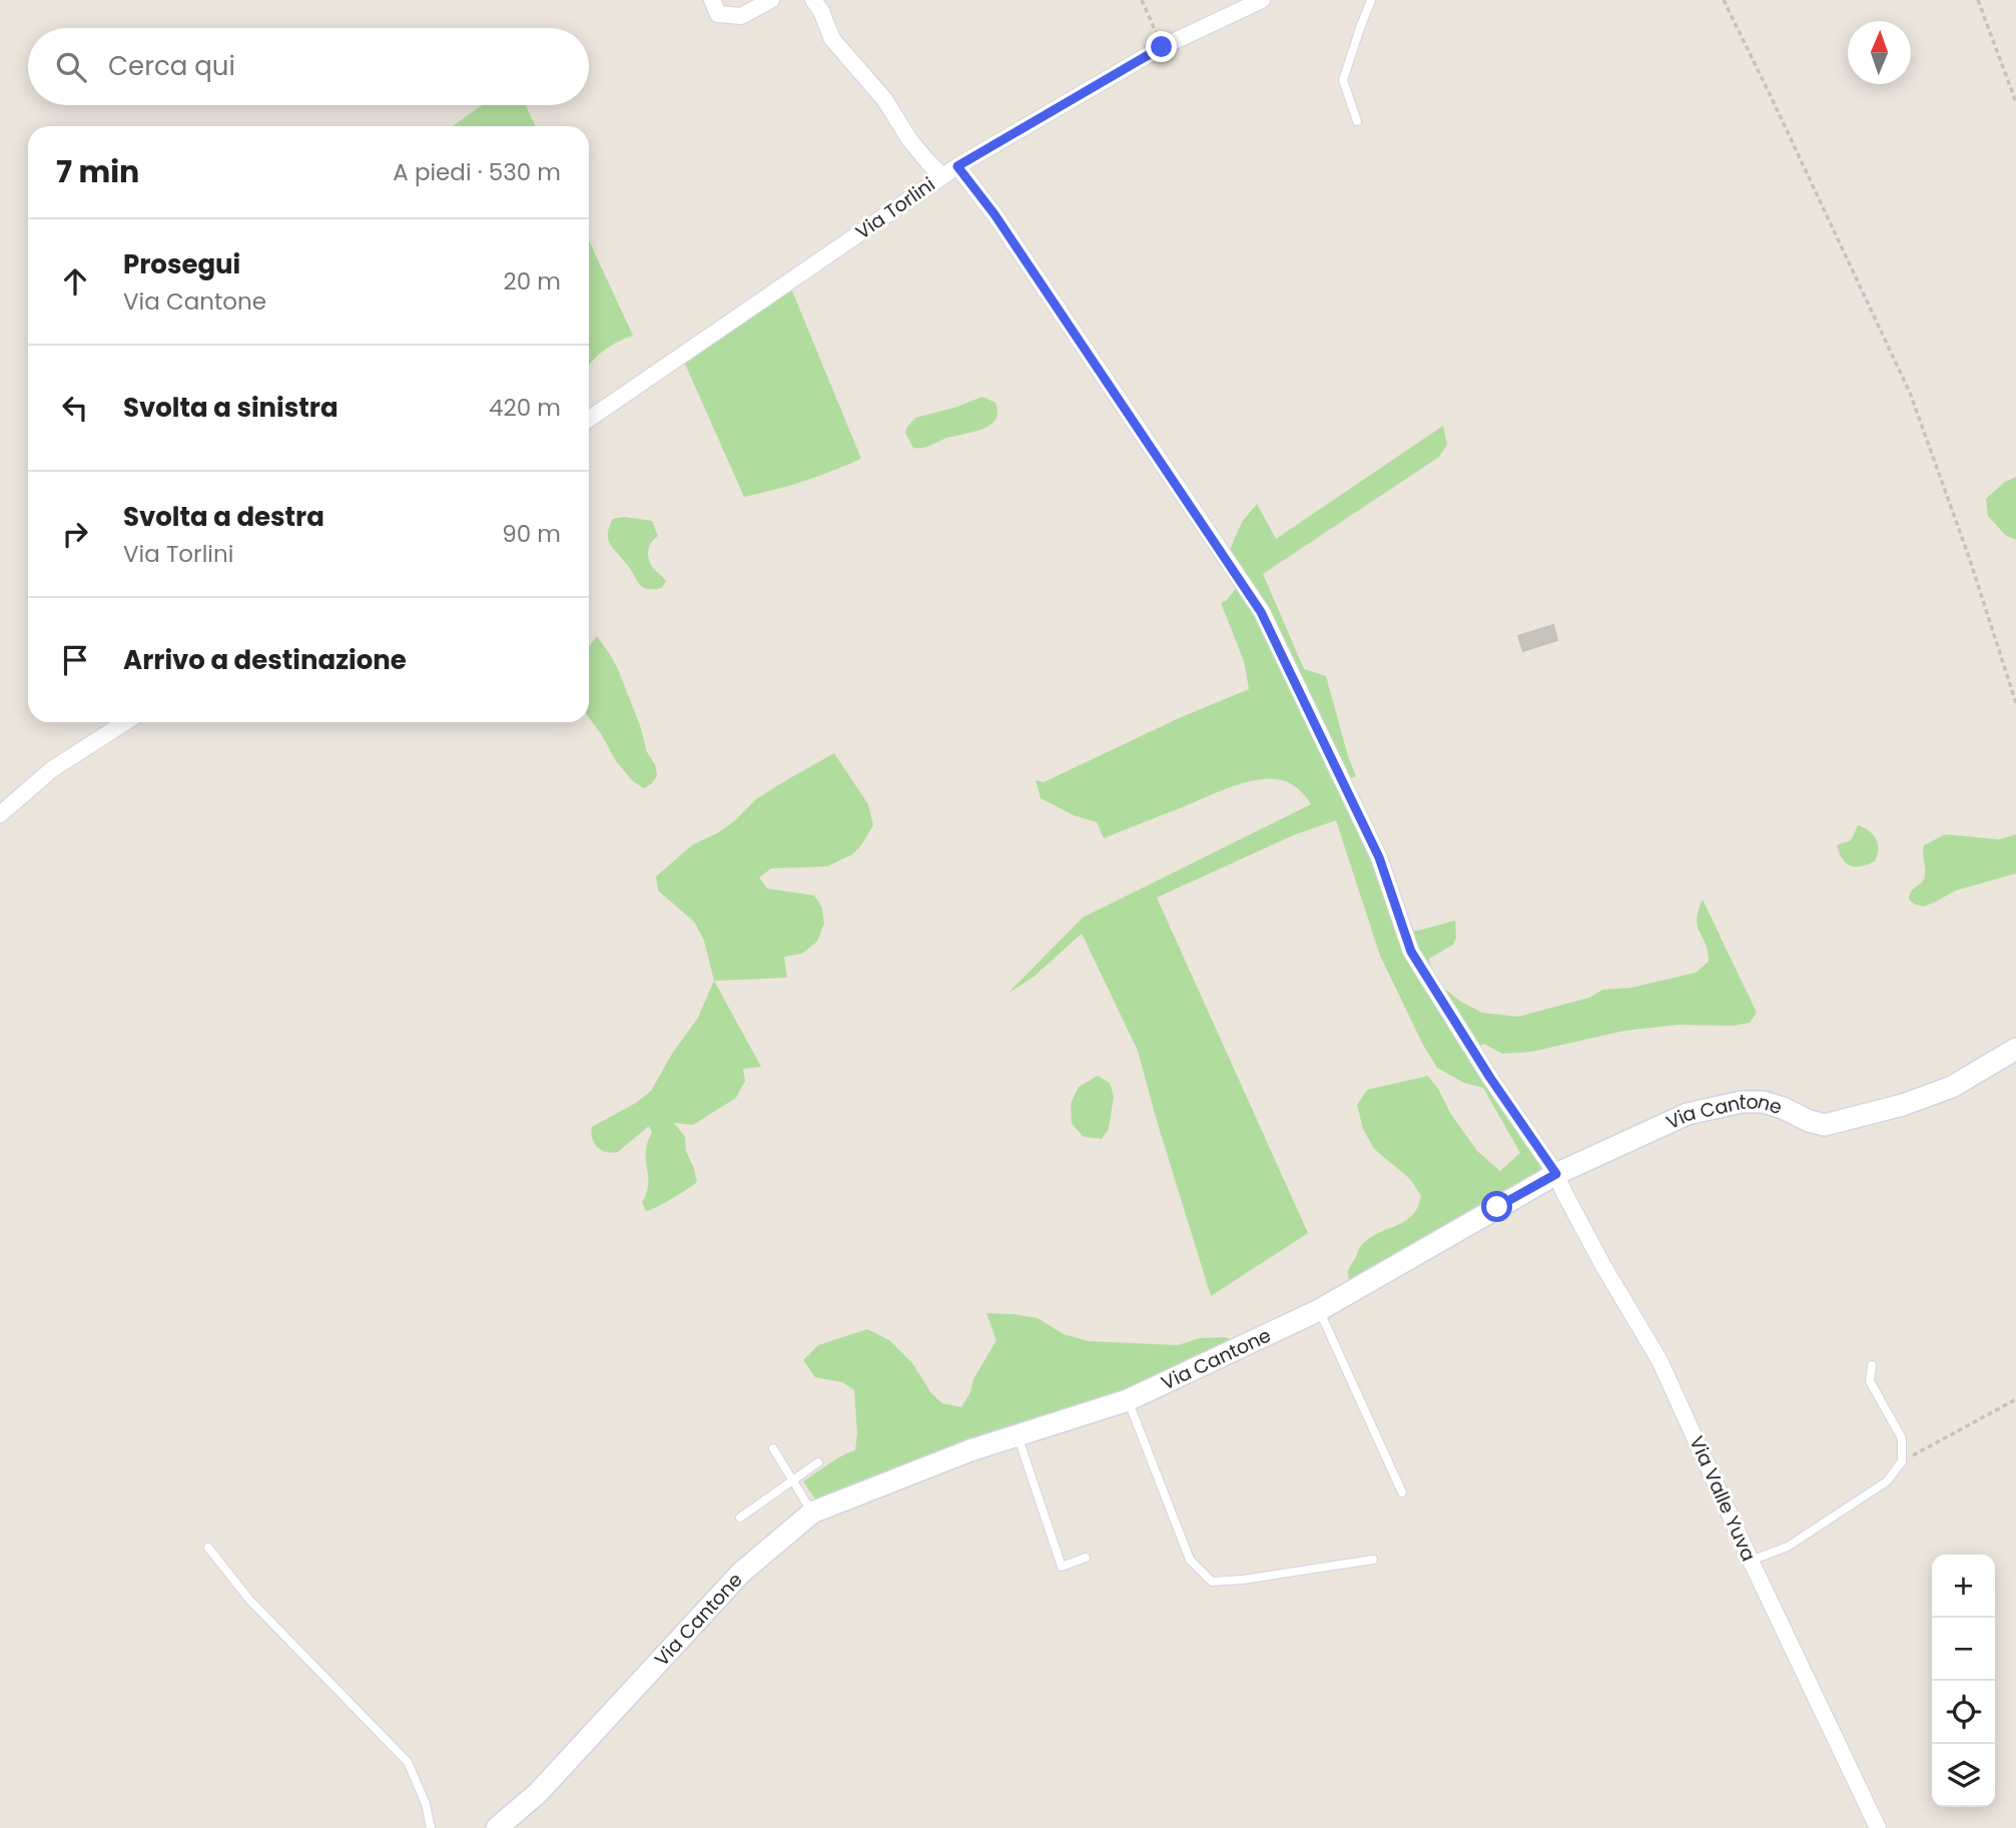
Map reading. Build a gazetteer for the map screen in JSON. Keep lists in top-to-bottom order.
{
  "streets": {
    "main road": ["Via Cantone"],
    "street": ["Via Torlini", "Via Valle Yuva"]
  },
  "crossings": [
    ["Via Torlini", "Via Valle Yuva"],
    ["Via Cantone", "Via Valle Yuva"]
  ],
  "north": "top",
  "page": {
    "search": "Cerca qui",
    "heading": ["7 min", "A piedi · 530 m"],
    "list": [
      ["Prosegui", "Via Cantone", "20 m"],
      ["Svolta a sinistra", "420 m"],
      ["Svolta a destra", "Via Torlini", "90 m"],
      "Arrivo a destinazione"
    ],
    "map_buttons": ["+", "−"]
  }
}
